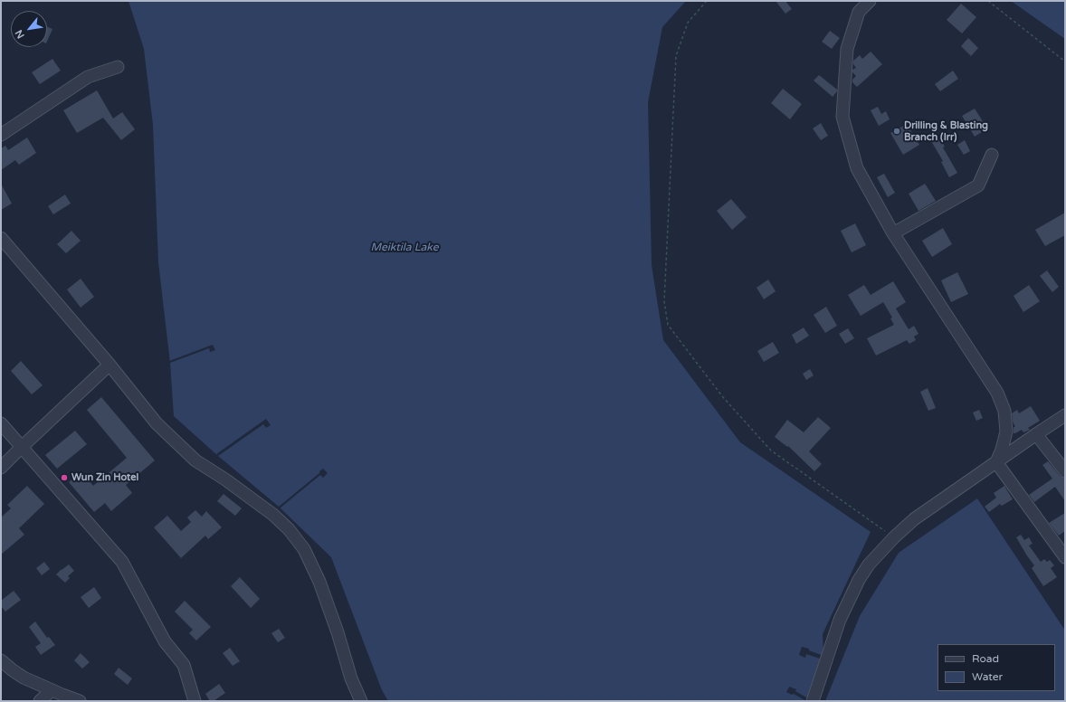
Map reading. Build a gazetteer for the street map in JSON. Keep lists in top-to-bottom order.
{
  "water": ["Meiktila Lake"],
  "places": ["Drilling & Blasting Branch (Irr)", "Wun Zin Hotel"],
  "legend": ["Road", "Water"],
  "north": "bottom left"
}
